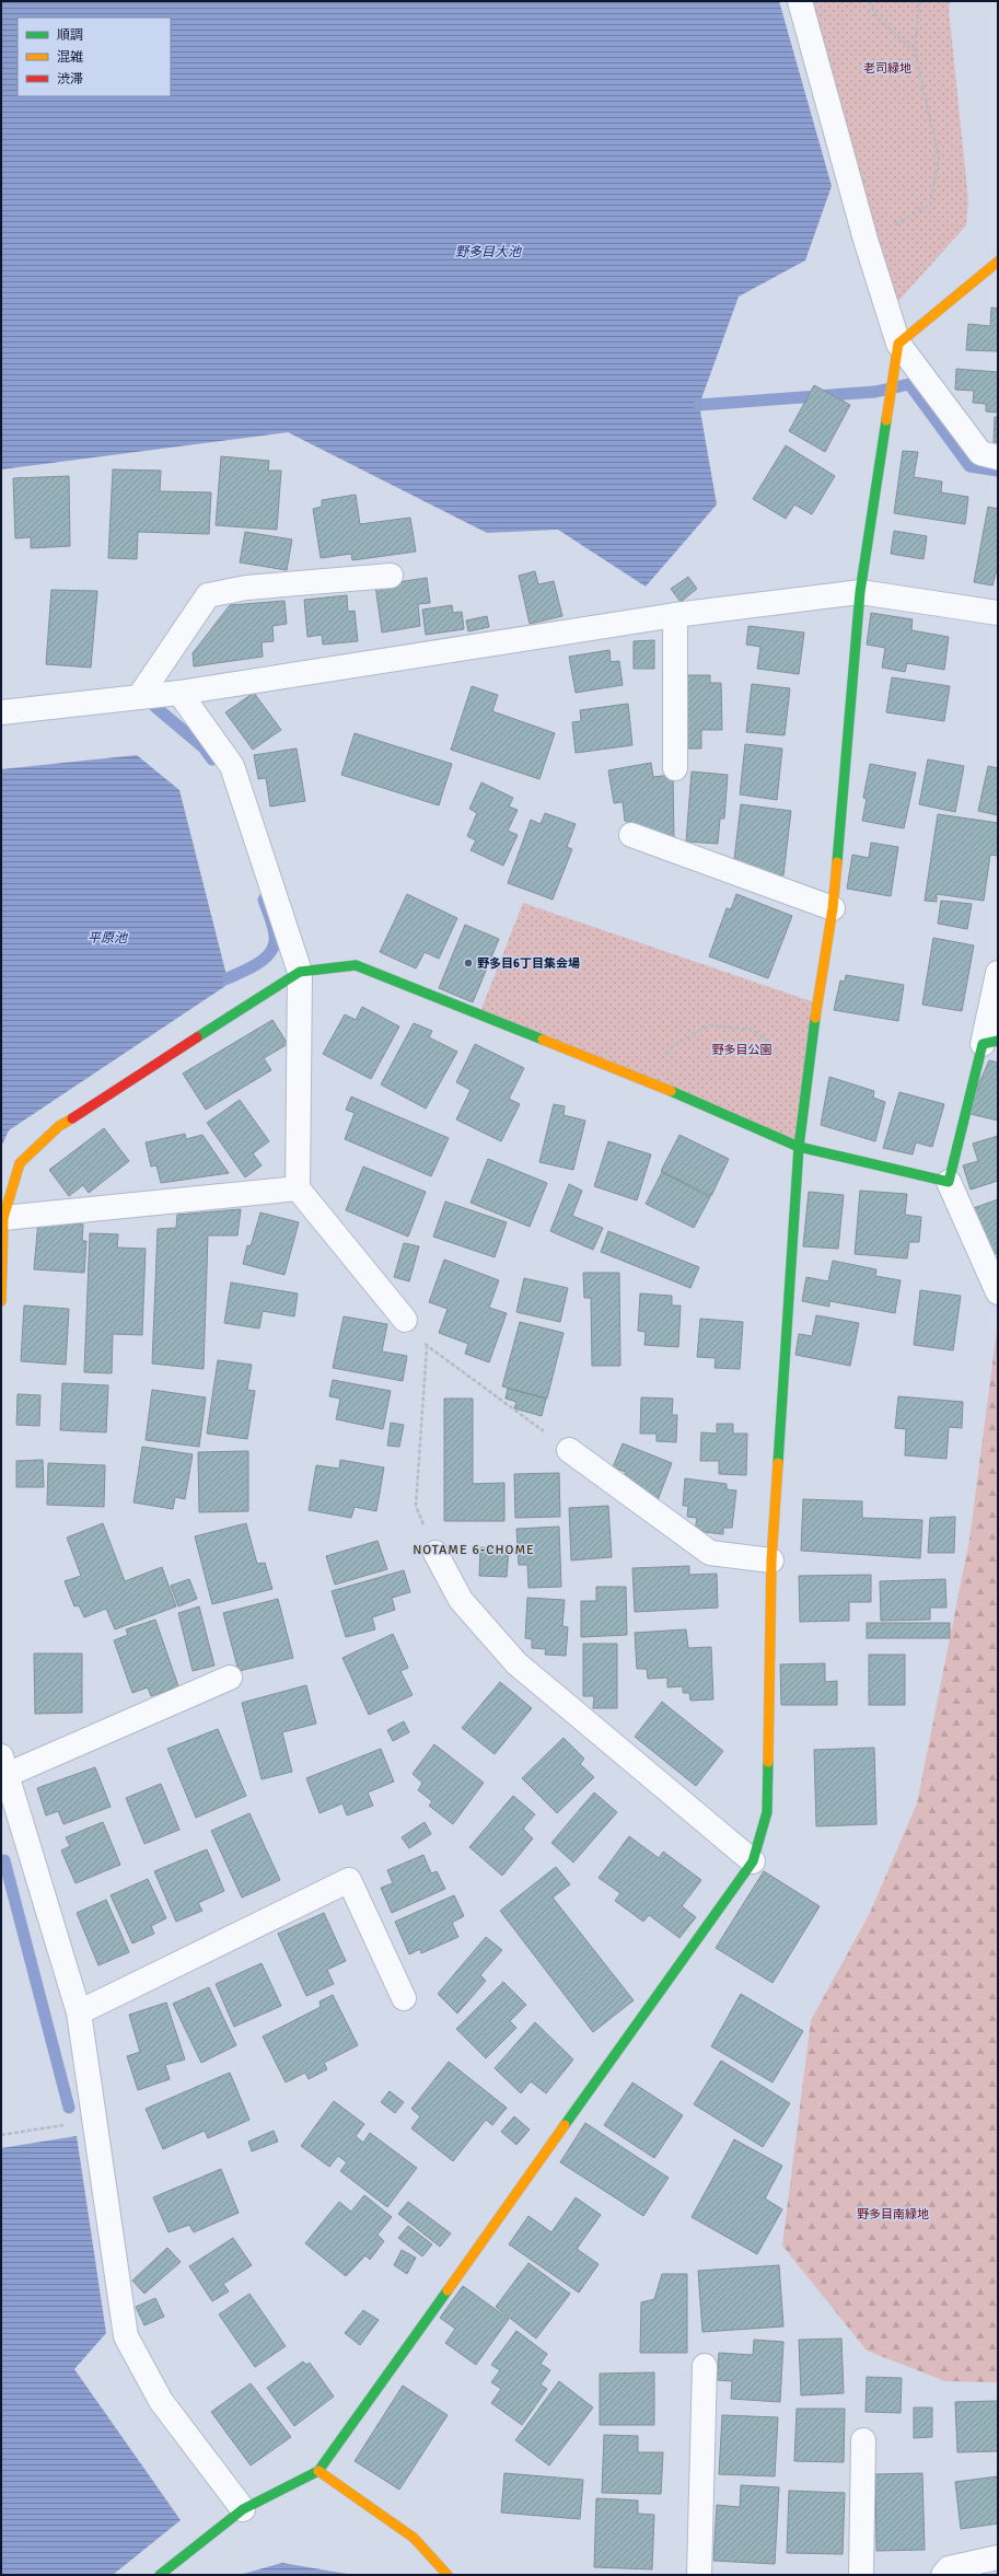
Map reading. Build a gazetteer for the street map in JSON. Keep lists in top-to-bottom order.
{
  "districts": ["NOTAME 6-CHOME"],
  "water": ["野多目大池", "平原池"],
  "parks": ["老司緑地", "野多目公園", "野多目南緑地"],
  "places": ["野多目6丁目集会場"],
  "legend": ["順調", "混雑", "渋滞"]
}
